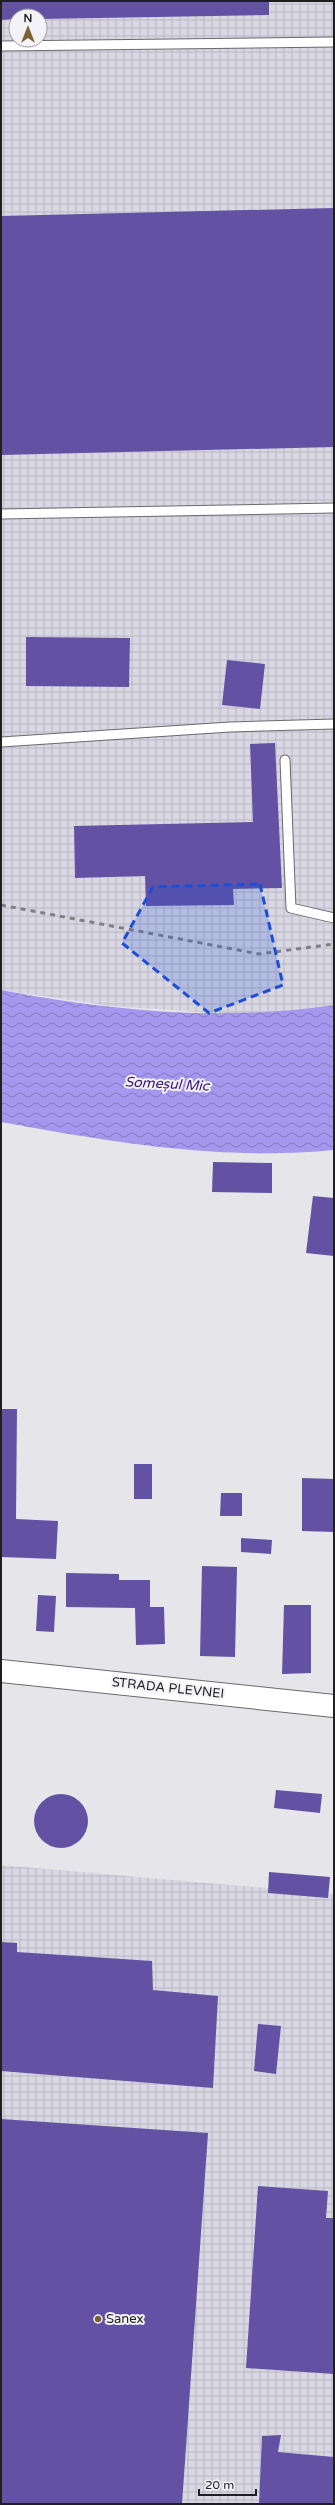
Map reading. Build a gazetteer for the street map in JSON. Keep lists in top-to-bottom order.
{
  "streets": {
    "main road": ["STRADA PLEVNEI"]
  },
  "water": ["Someșul Mic"],
  "places": ["Sanex"],
  "scale_bar": "20 m",
  "north": "top"
}
